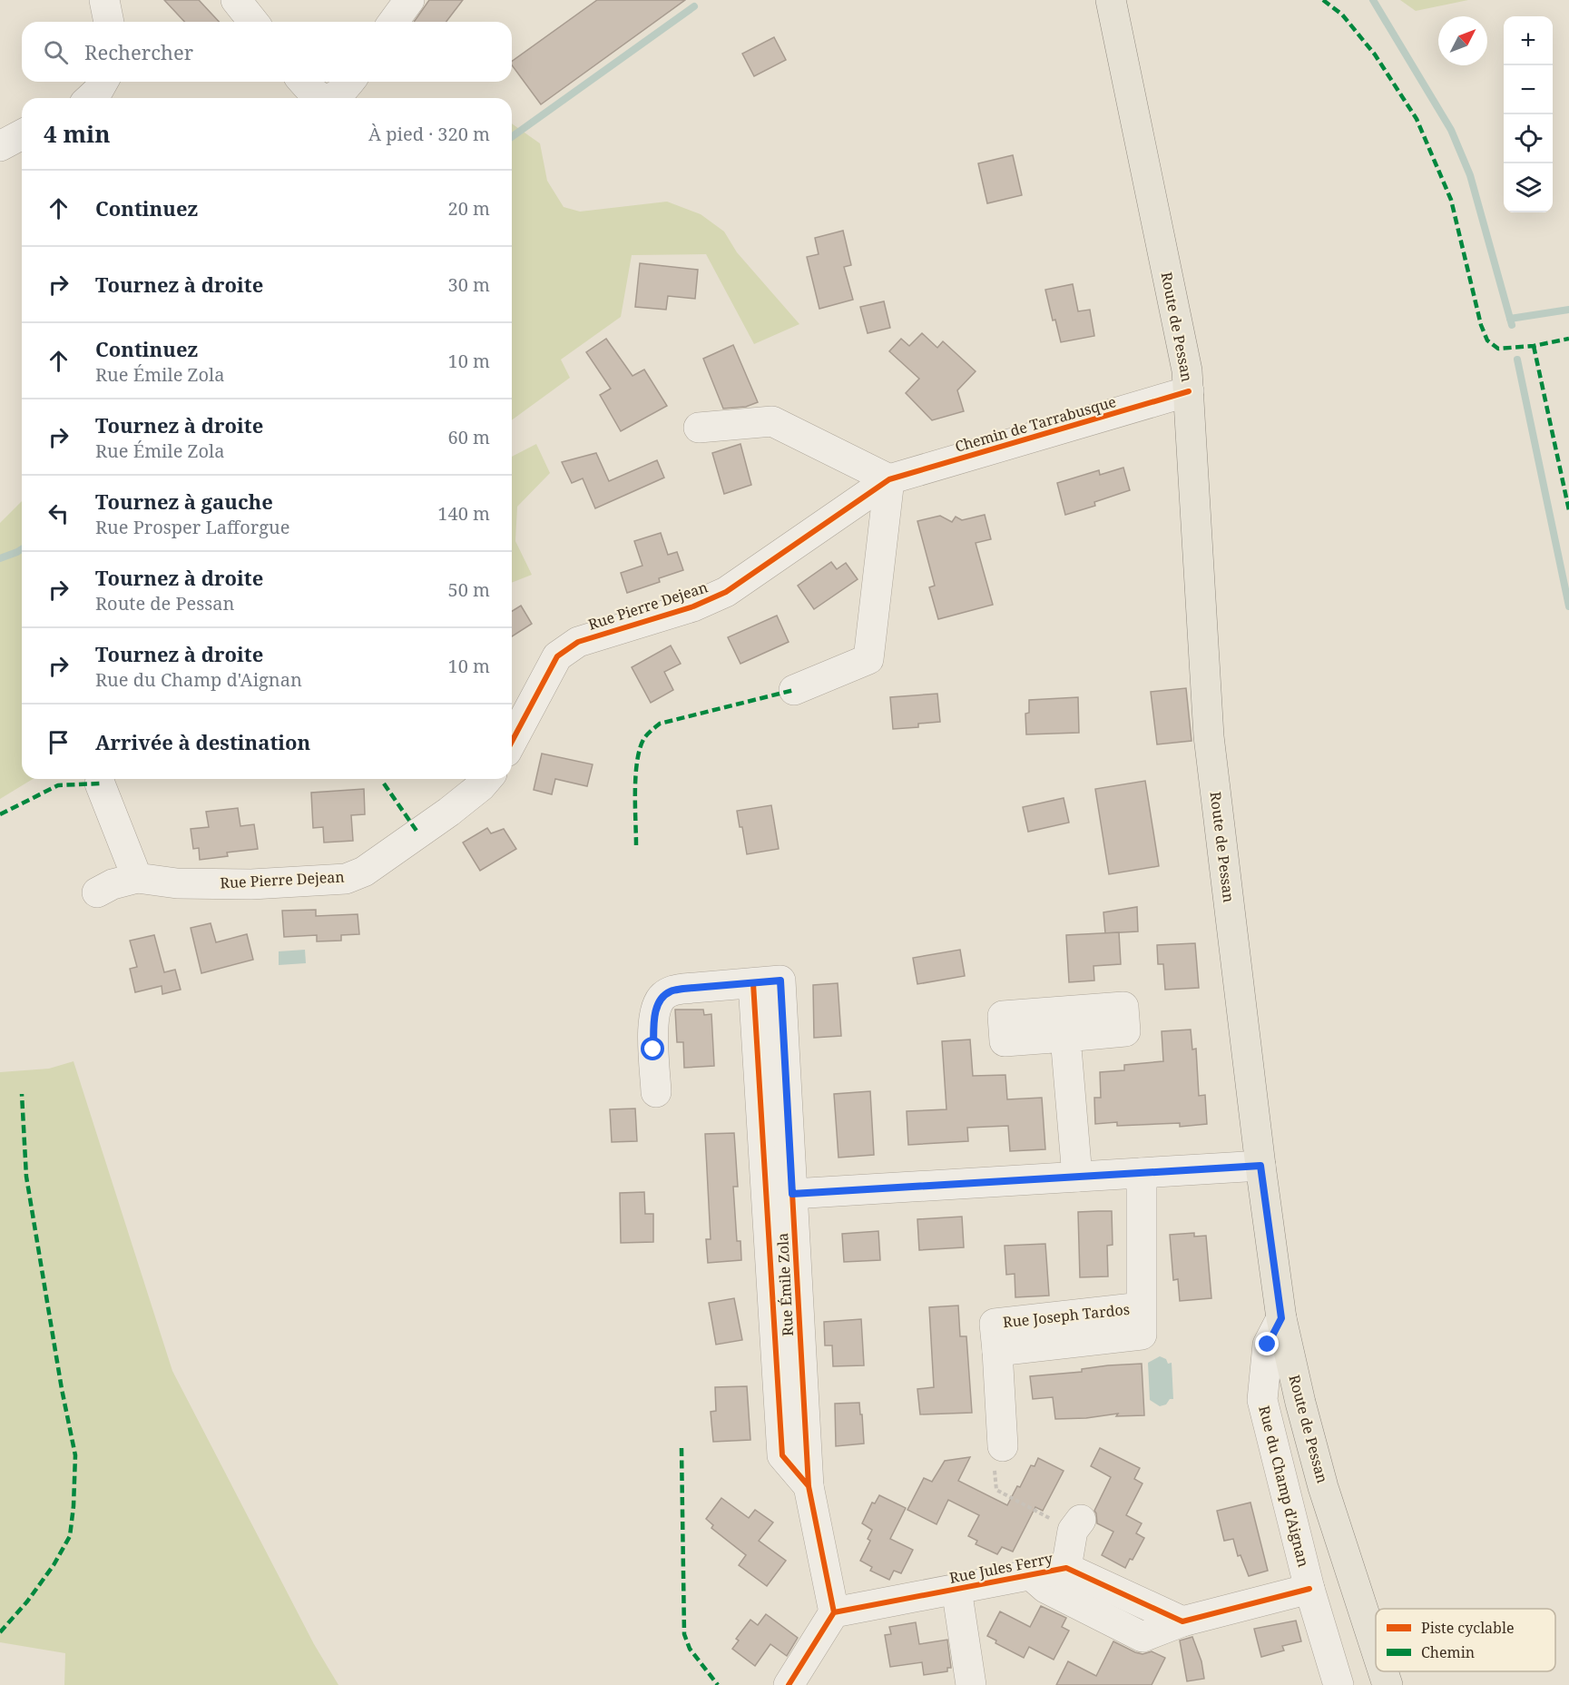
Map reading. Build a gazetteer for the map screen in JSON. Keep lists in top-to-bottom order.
{
  "streets": {
    "main road": ["Route de Pessan"],
    "street": [
      "Chemin de Tarrabusque",
      "Rue Pierre Dejean",
      "Rue Émile Zola",
      "Rue Joseph Tardos",
      "Rue du Champ d'Aignan",
      "Rue Jules Ferry"
    ]
  },
  "crossings": [
    ["Route de Pessan", "Chemin de Tarrabusque"],
    ["Route de Pessan", "Rue du Champ d'Aignan"],
    ["Chemin de Tarrabusque", "Rue Pierre Dejean"],
    ["Rue Émile Zola", "Rue Jules Ferry"]
  ],
  "legend": ["Piste cyclable", "Chemin"],
  "north": "top right",
  "page": {
    "map_buttons": ["+", "−"],
    "search": "Rechercher",
    "heading": ["4 min", "À pied · 320 m"],
    "list": [
      ["Continuez", "20 m"],
      ["Tournez à droite", "30 m"],
      ["Continuez", "Rue Émile Zola", "10 m"],
      ["Tournez à droite", "Rue Émile Zola", "60 m"],
      ["Tournez à gauche", "Rue Prosper Lafforgue", "140 m"],
      ["Tournez à droite", "Route de Pessan", "50 m"],
      ["Tournez à droite", "Rue du Champ d'Aignan", "10 m"],
      "Arrivée à destination"
    ]
  }
}
